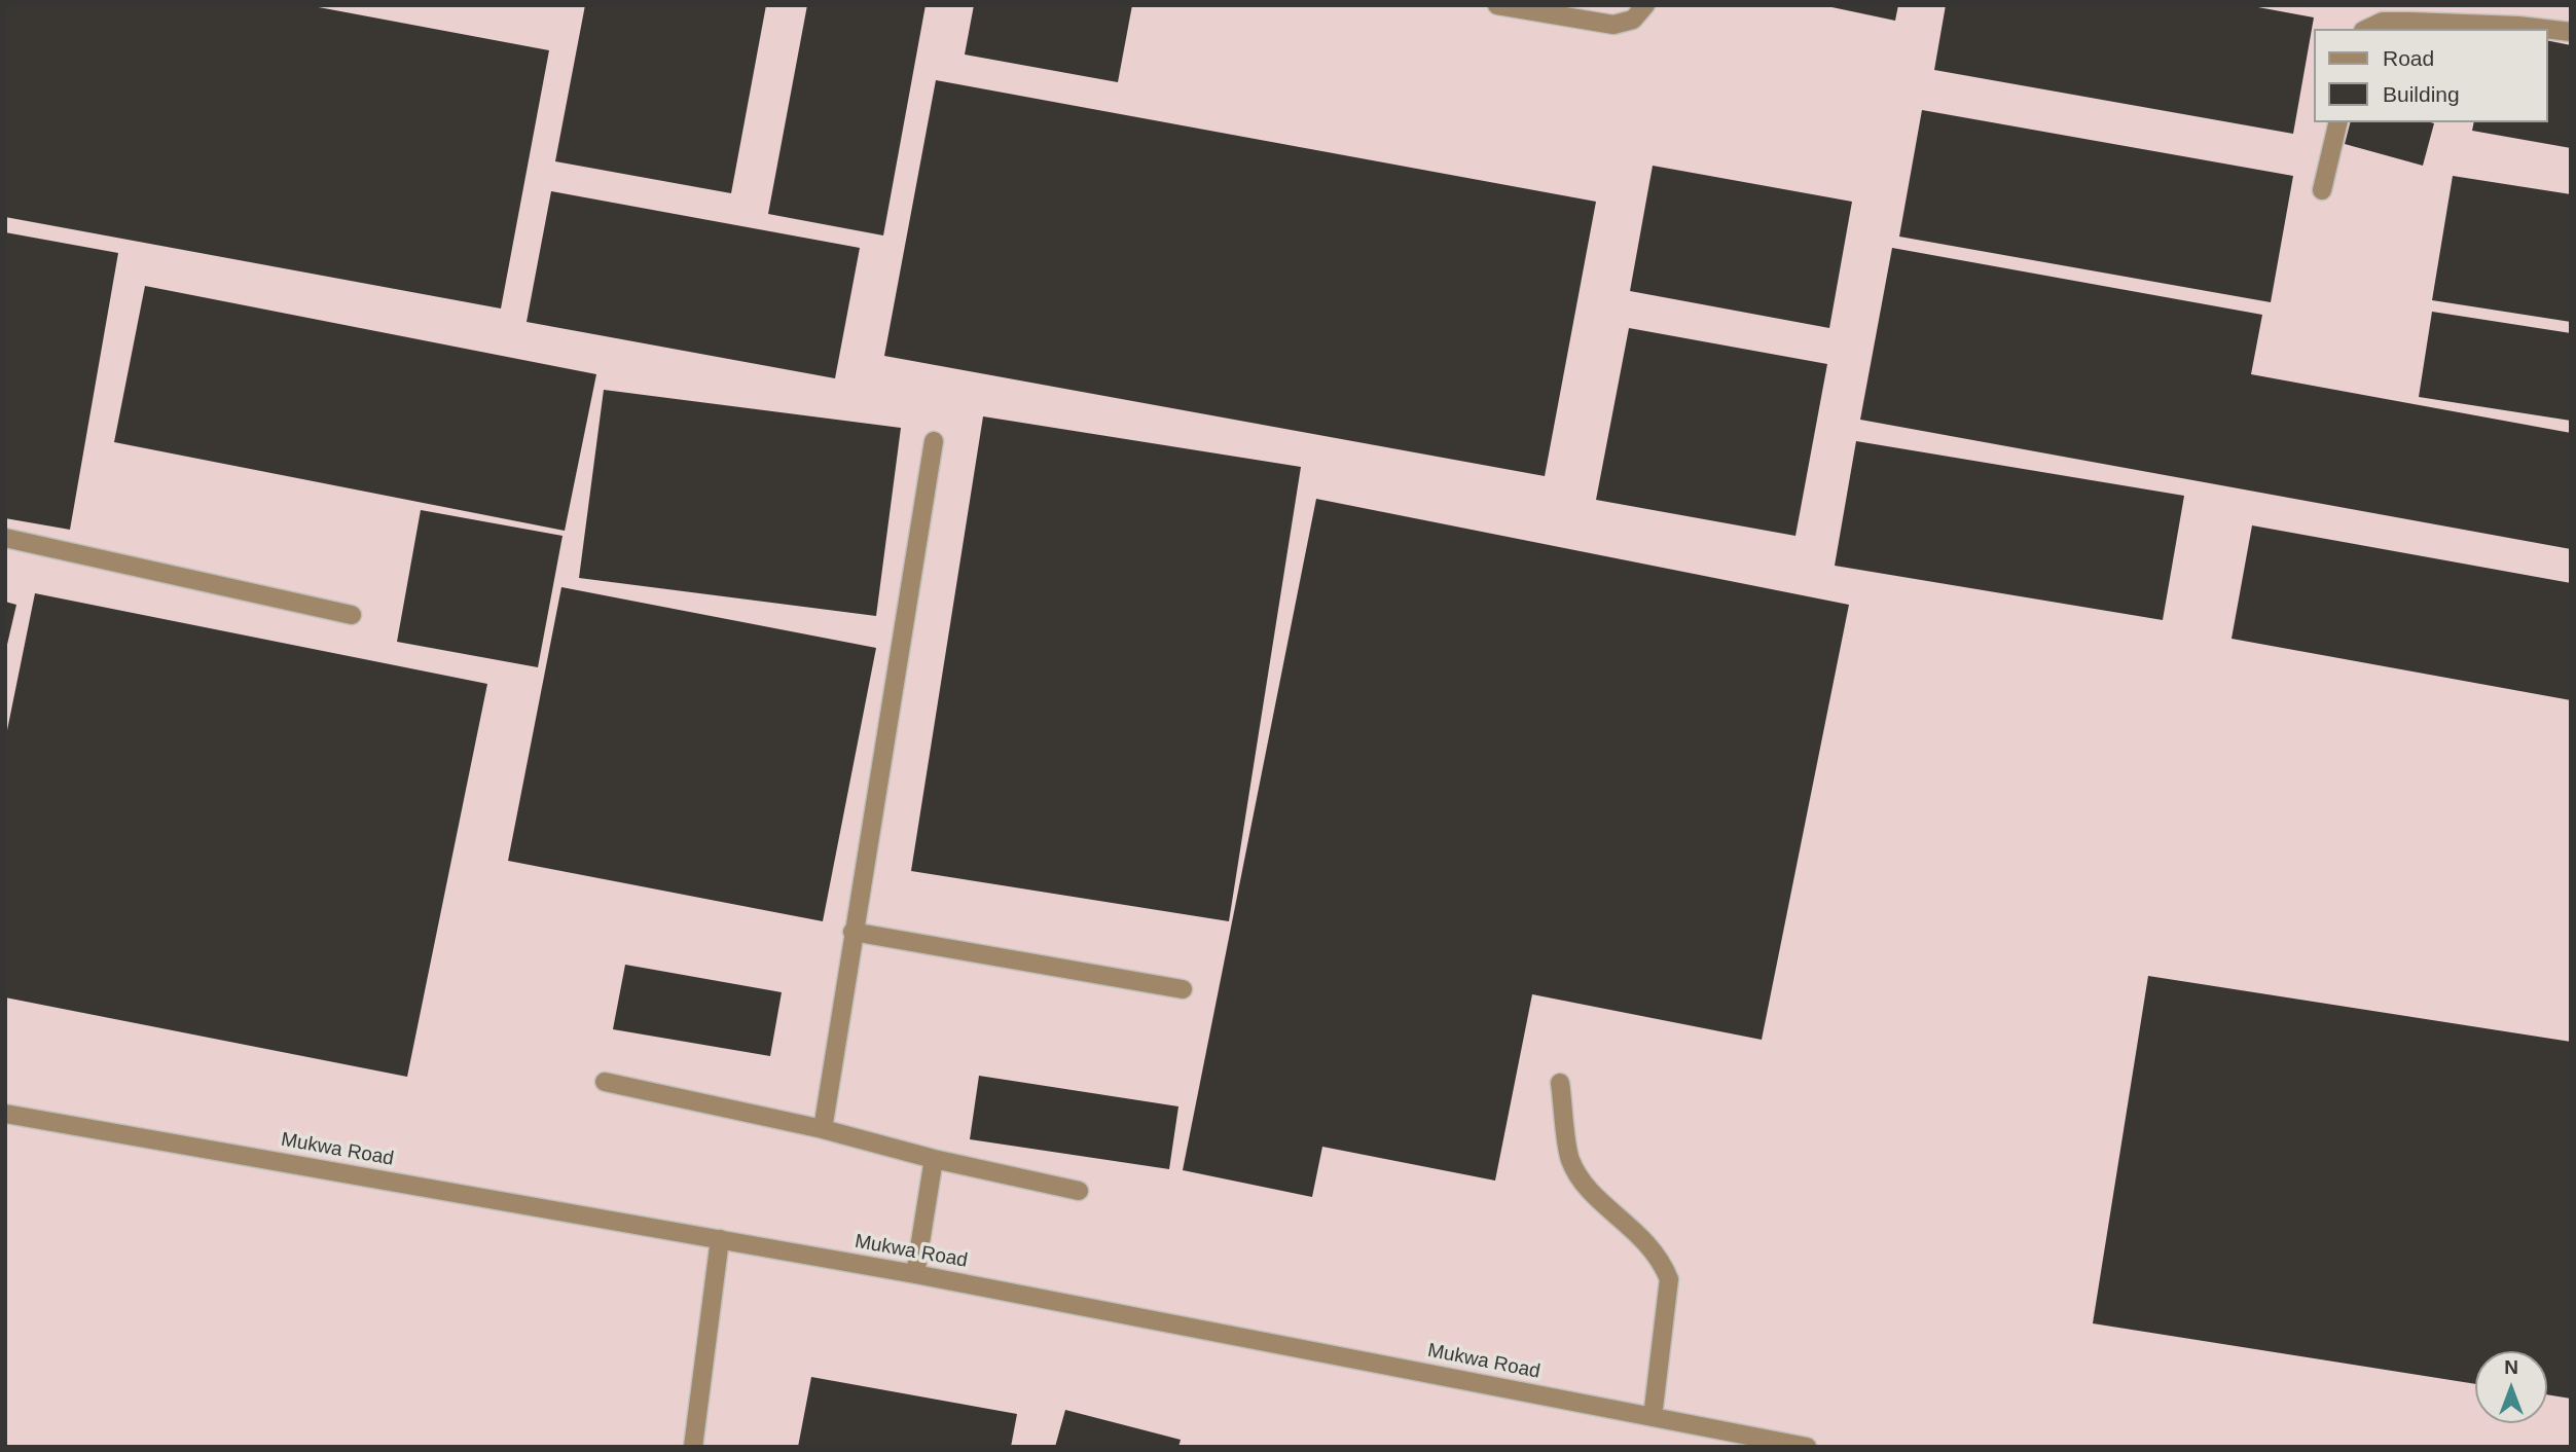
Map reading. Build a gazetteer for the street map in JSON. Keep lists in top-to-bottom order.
{
  "streets": {
    "street": ["Mukwa Road"]
  },
  "legend": ["Road", "Building"],
  "north": "top"
}
